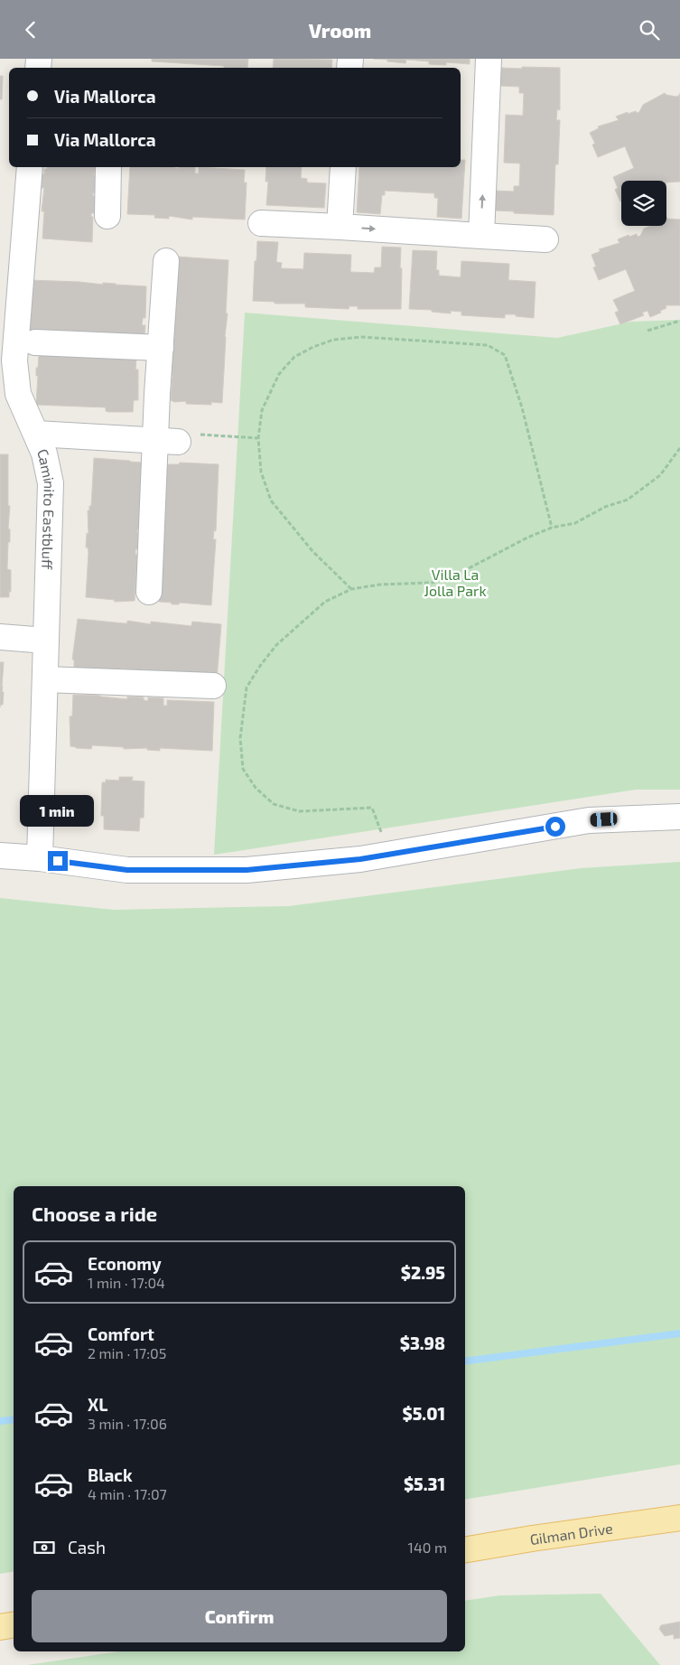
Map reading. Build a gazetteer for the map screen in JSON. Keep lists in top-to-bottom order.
{
  "streets": {
    "main road": ["Gilman Drive"],
    "street": ["Caminito Eastbluff"]
  },
  "parks": ["Villa La Jolla Park"],
  "page": {
    "header": "Vroom",
    "banner": ["Via Mallorca", "Via Mallorca"],
    "bubble": "1 min",
    "heading": "Choose a ride",
    "list": [
      {
        "name": "Economy",
        "note": "1 min · 17:04",
        "value": "$2.95"
      },
      {
        "name": "Comfort",
        "note": "2 min · 17:05",
        "value": "$3.98"
      },
      {
        "name": "XL",
        "note": "3 min · 17:06",
        "value": "$5.01"
      },
      {
        "name": "Black",
        "note": "4 min · 17:07",
        "value": "$5.31"
      }
    ],
    "pay": ["Cash", "140 m"],
    "buttons": "Confirm"
  }
}
